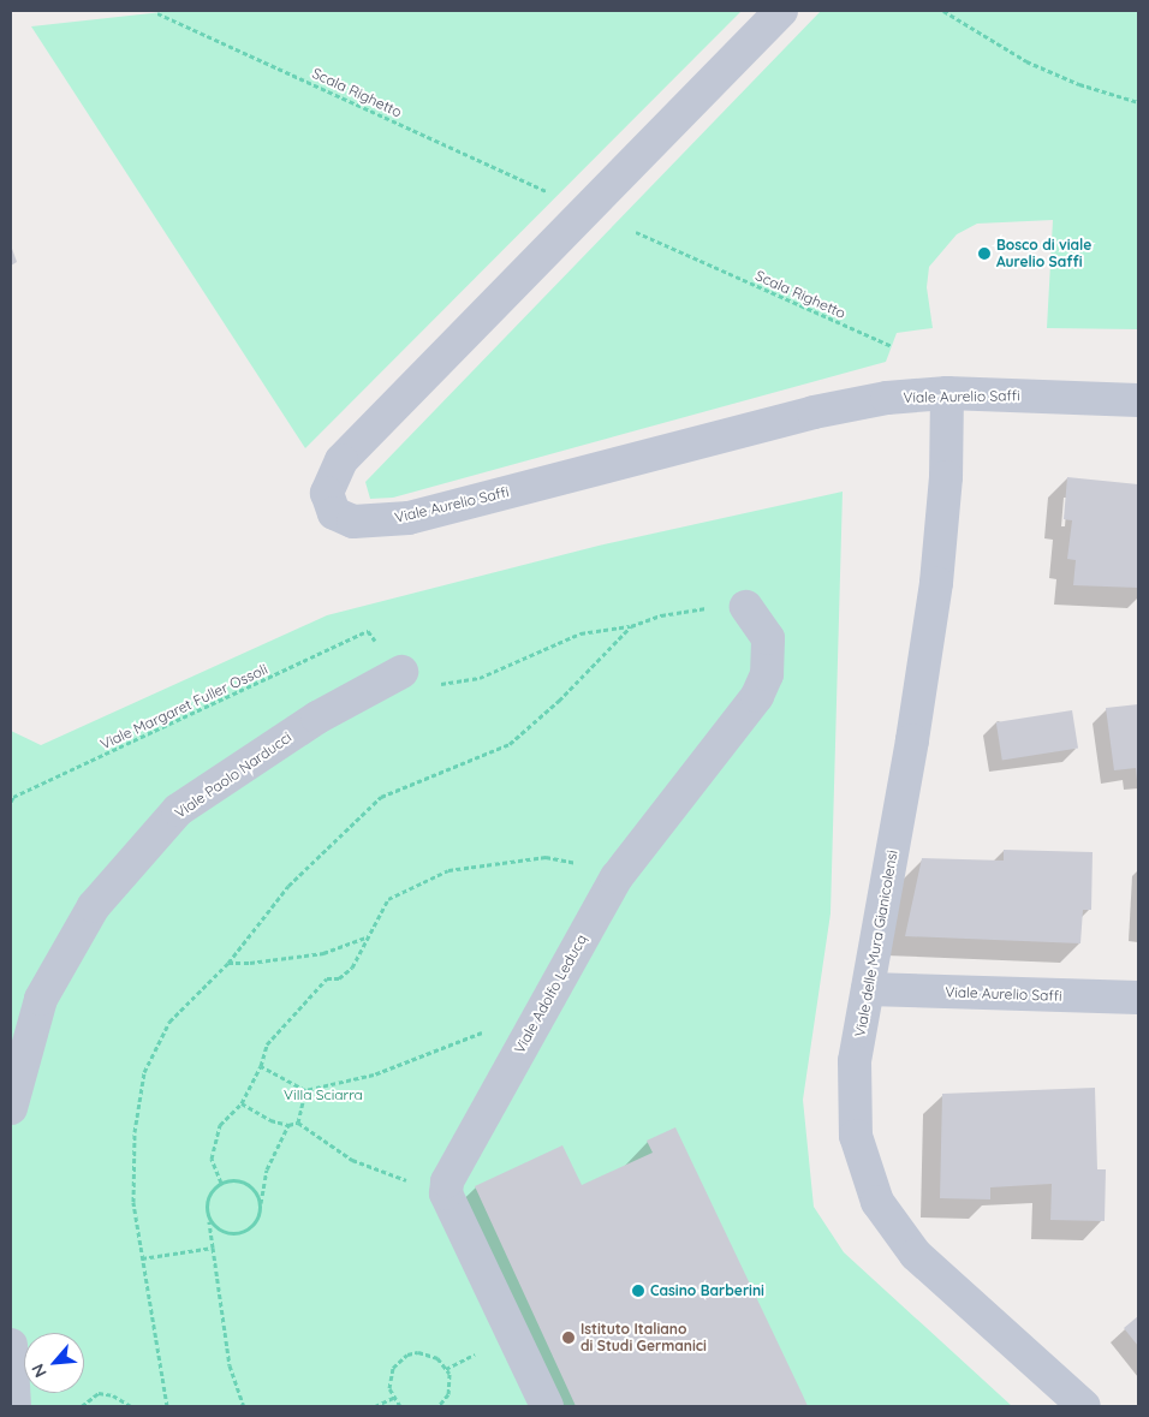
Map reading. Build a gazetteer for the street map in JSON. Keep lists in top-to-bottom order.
{
  "streets": {
    "street": [
      "Viale Aurelio Saffi",
      "Viale Paolo Narducci",
      "Viale delle Mura Gianicolensi",
      "Viale Adolfo Leducq"
    ],
    "path": ["Scala Righetto", "Viale Margaret Fuller Ossoli"]
  },
  "crossings": [
    ["Viale Aurelio Saffi", "Viale delle Mura Gianicolensi"]
  ],
  "parks": ["Villa Sciarra"],
  "places": ["Bosco di viale Aurelio Saffi", "Casino Barberini", "Istituto Italiano di Studi Germanici"],
  "north": "bottom left"
}
